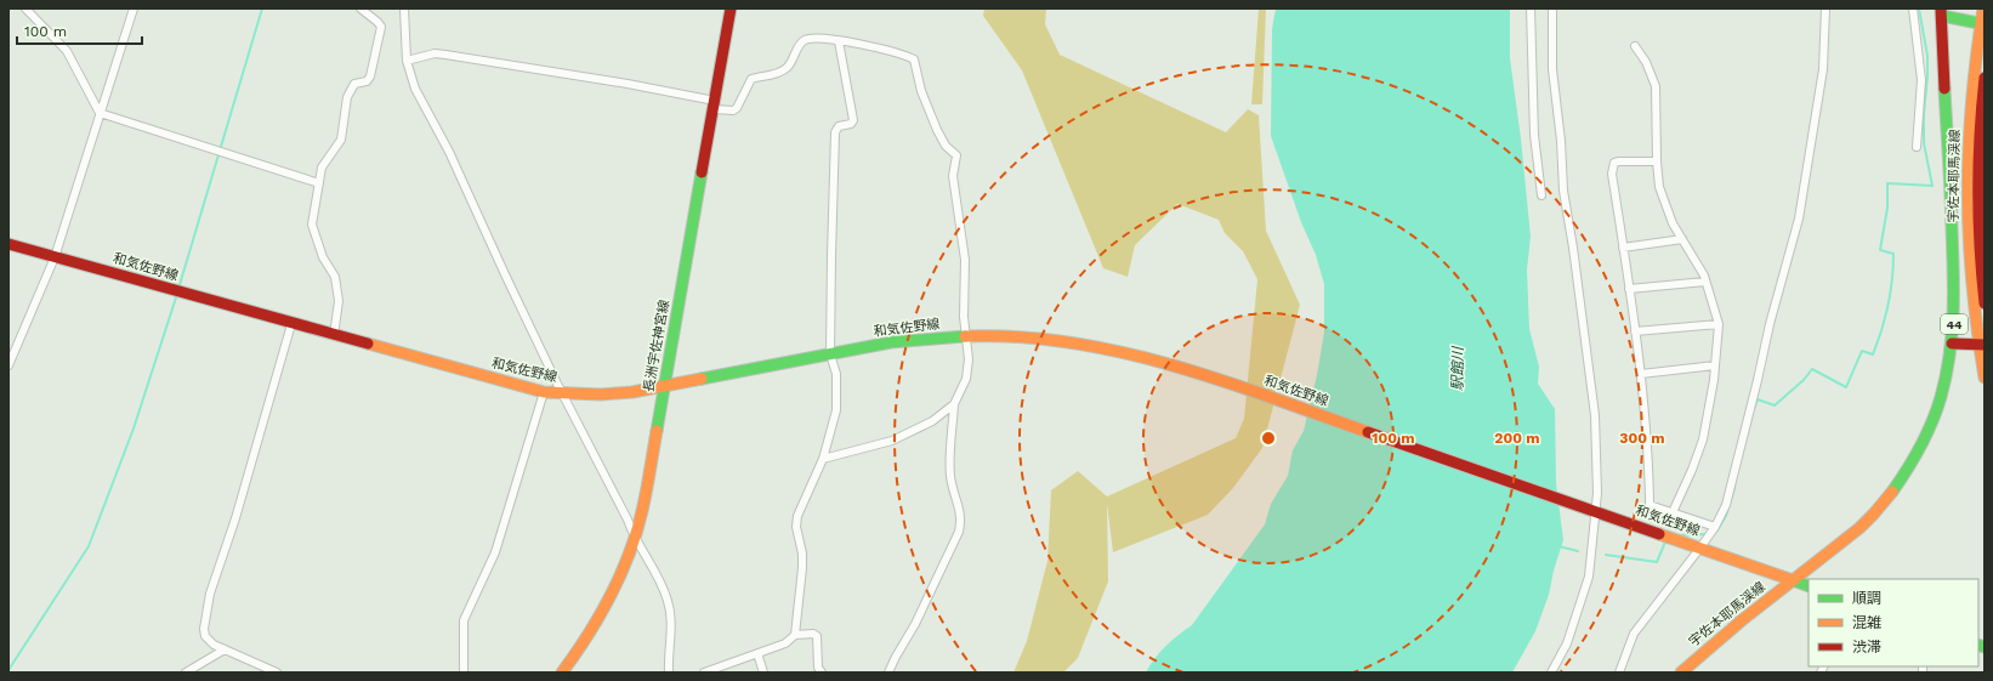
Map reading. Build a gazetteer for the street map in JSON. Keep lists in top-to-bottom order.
{
  "streets": {
    "main road": [
      "宇佐本耶馬渓線",
      "和気佐野線",
      "44",
      "長洲宇佐神宮線"
    ]
  },
  "crossings": [
    ["宇佐本耶馬渓線", "和気佐野線"],
    ["宇佐本耶馬渓線", "44"],
    ["和気佐野線", "長洲宇佐神宮線"]
  ],
  "water": ["駅館川"],
  "legend": ["順調", "混雑", "渋滞"],
  "scale_bar": "100 m",
  "rings": ["100 m", "200 m", "300 m"]
}
